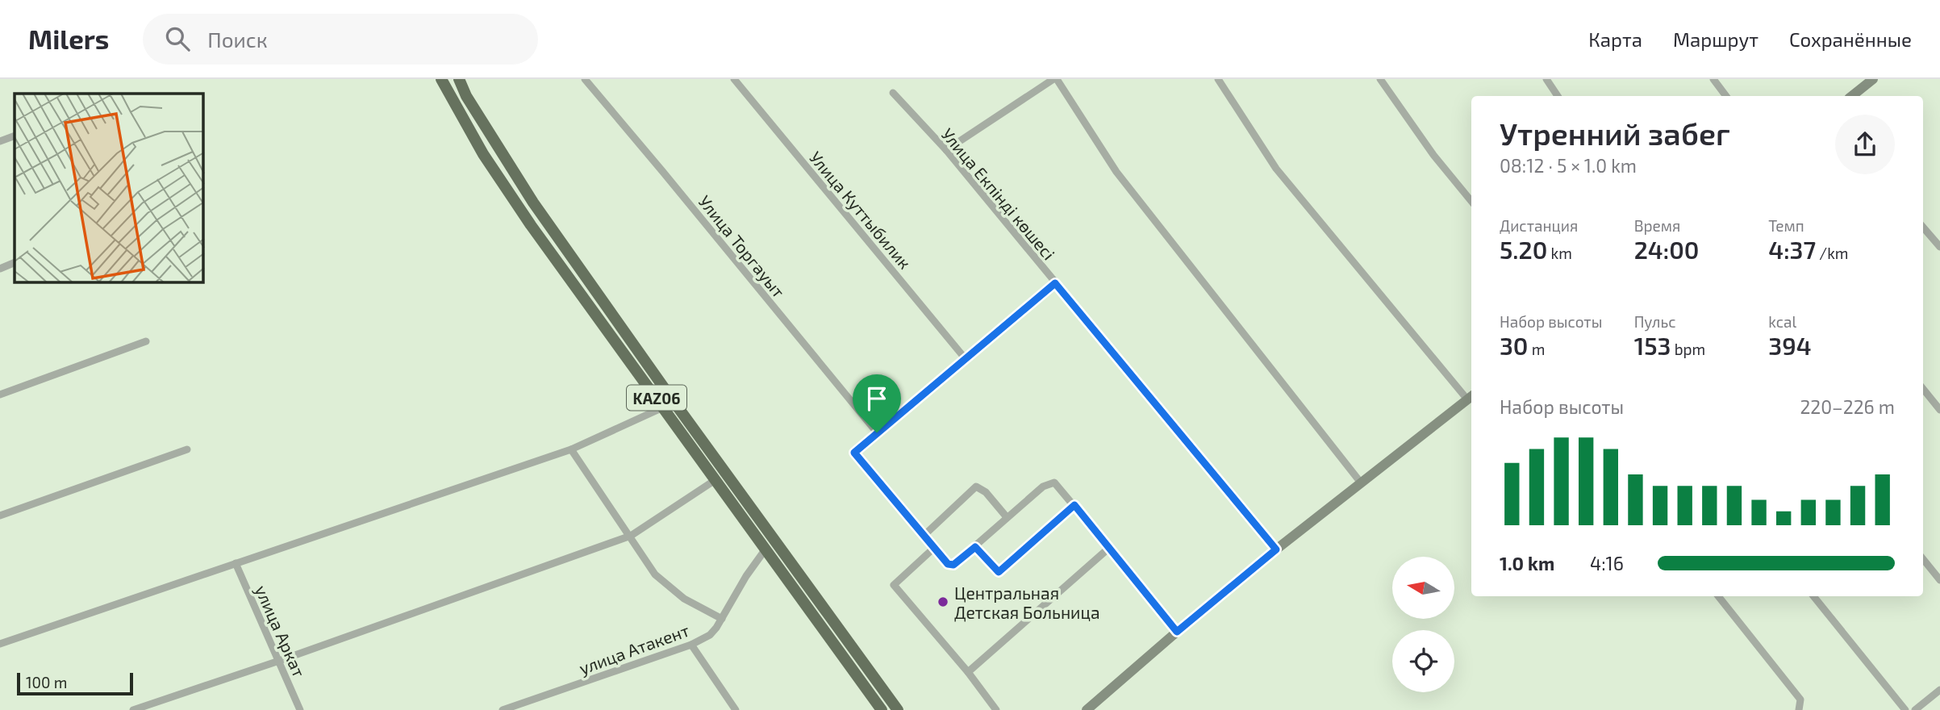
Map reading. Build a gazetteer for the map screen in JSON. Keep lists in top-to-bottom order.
{
  "streets": {
    "highway": ["KАZ06"],
    "street": [
      "Улица Екпінді көшесі",
      "Улица Куттыбилик",
      "Улица Торгауыт",
      "улица Аркат",
      "улица Атакент"
    ]
  },
  "crossings": [
    ["KАZ06", "улица Атакент"]
  ],
  "places": ["Центральная Детская Больница"],
  "scale_bar": "100 m",
  "north": "left",
  "page": {
    "header": "Milers",
    "search": "Поиск",
    "nav": ["Карта", "Маршрут", "Сохранённые"],
    "heading": ["Утренний забег", "08:12 · 5 × 1.0 km"],
    "stats": [
      ["Дистанция", "5.20 km"],
      ["Время", "24:00"],
      ["Темп", "4:37 /km"],
      ["Набор высоты", "30 m"],
      ["Пульс", "153 bpm"],
      ["kcal", "394"]
    ],
    "chart": ["Набор высоты", "220–226 m"],
    "list": [
      {
        "name": "1.0 km",
        "note": "4:16"
      }
    ],
    "scale": "100 m"
  }
}
